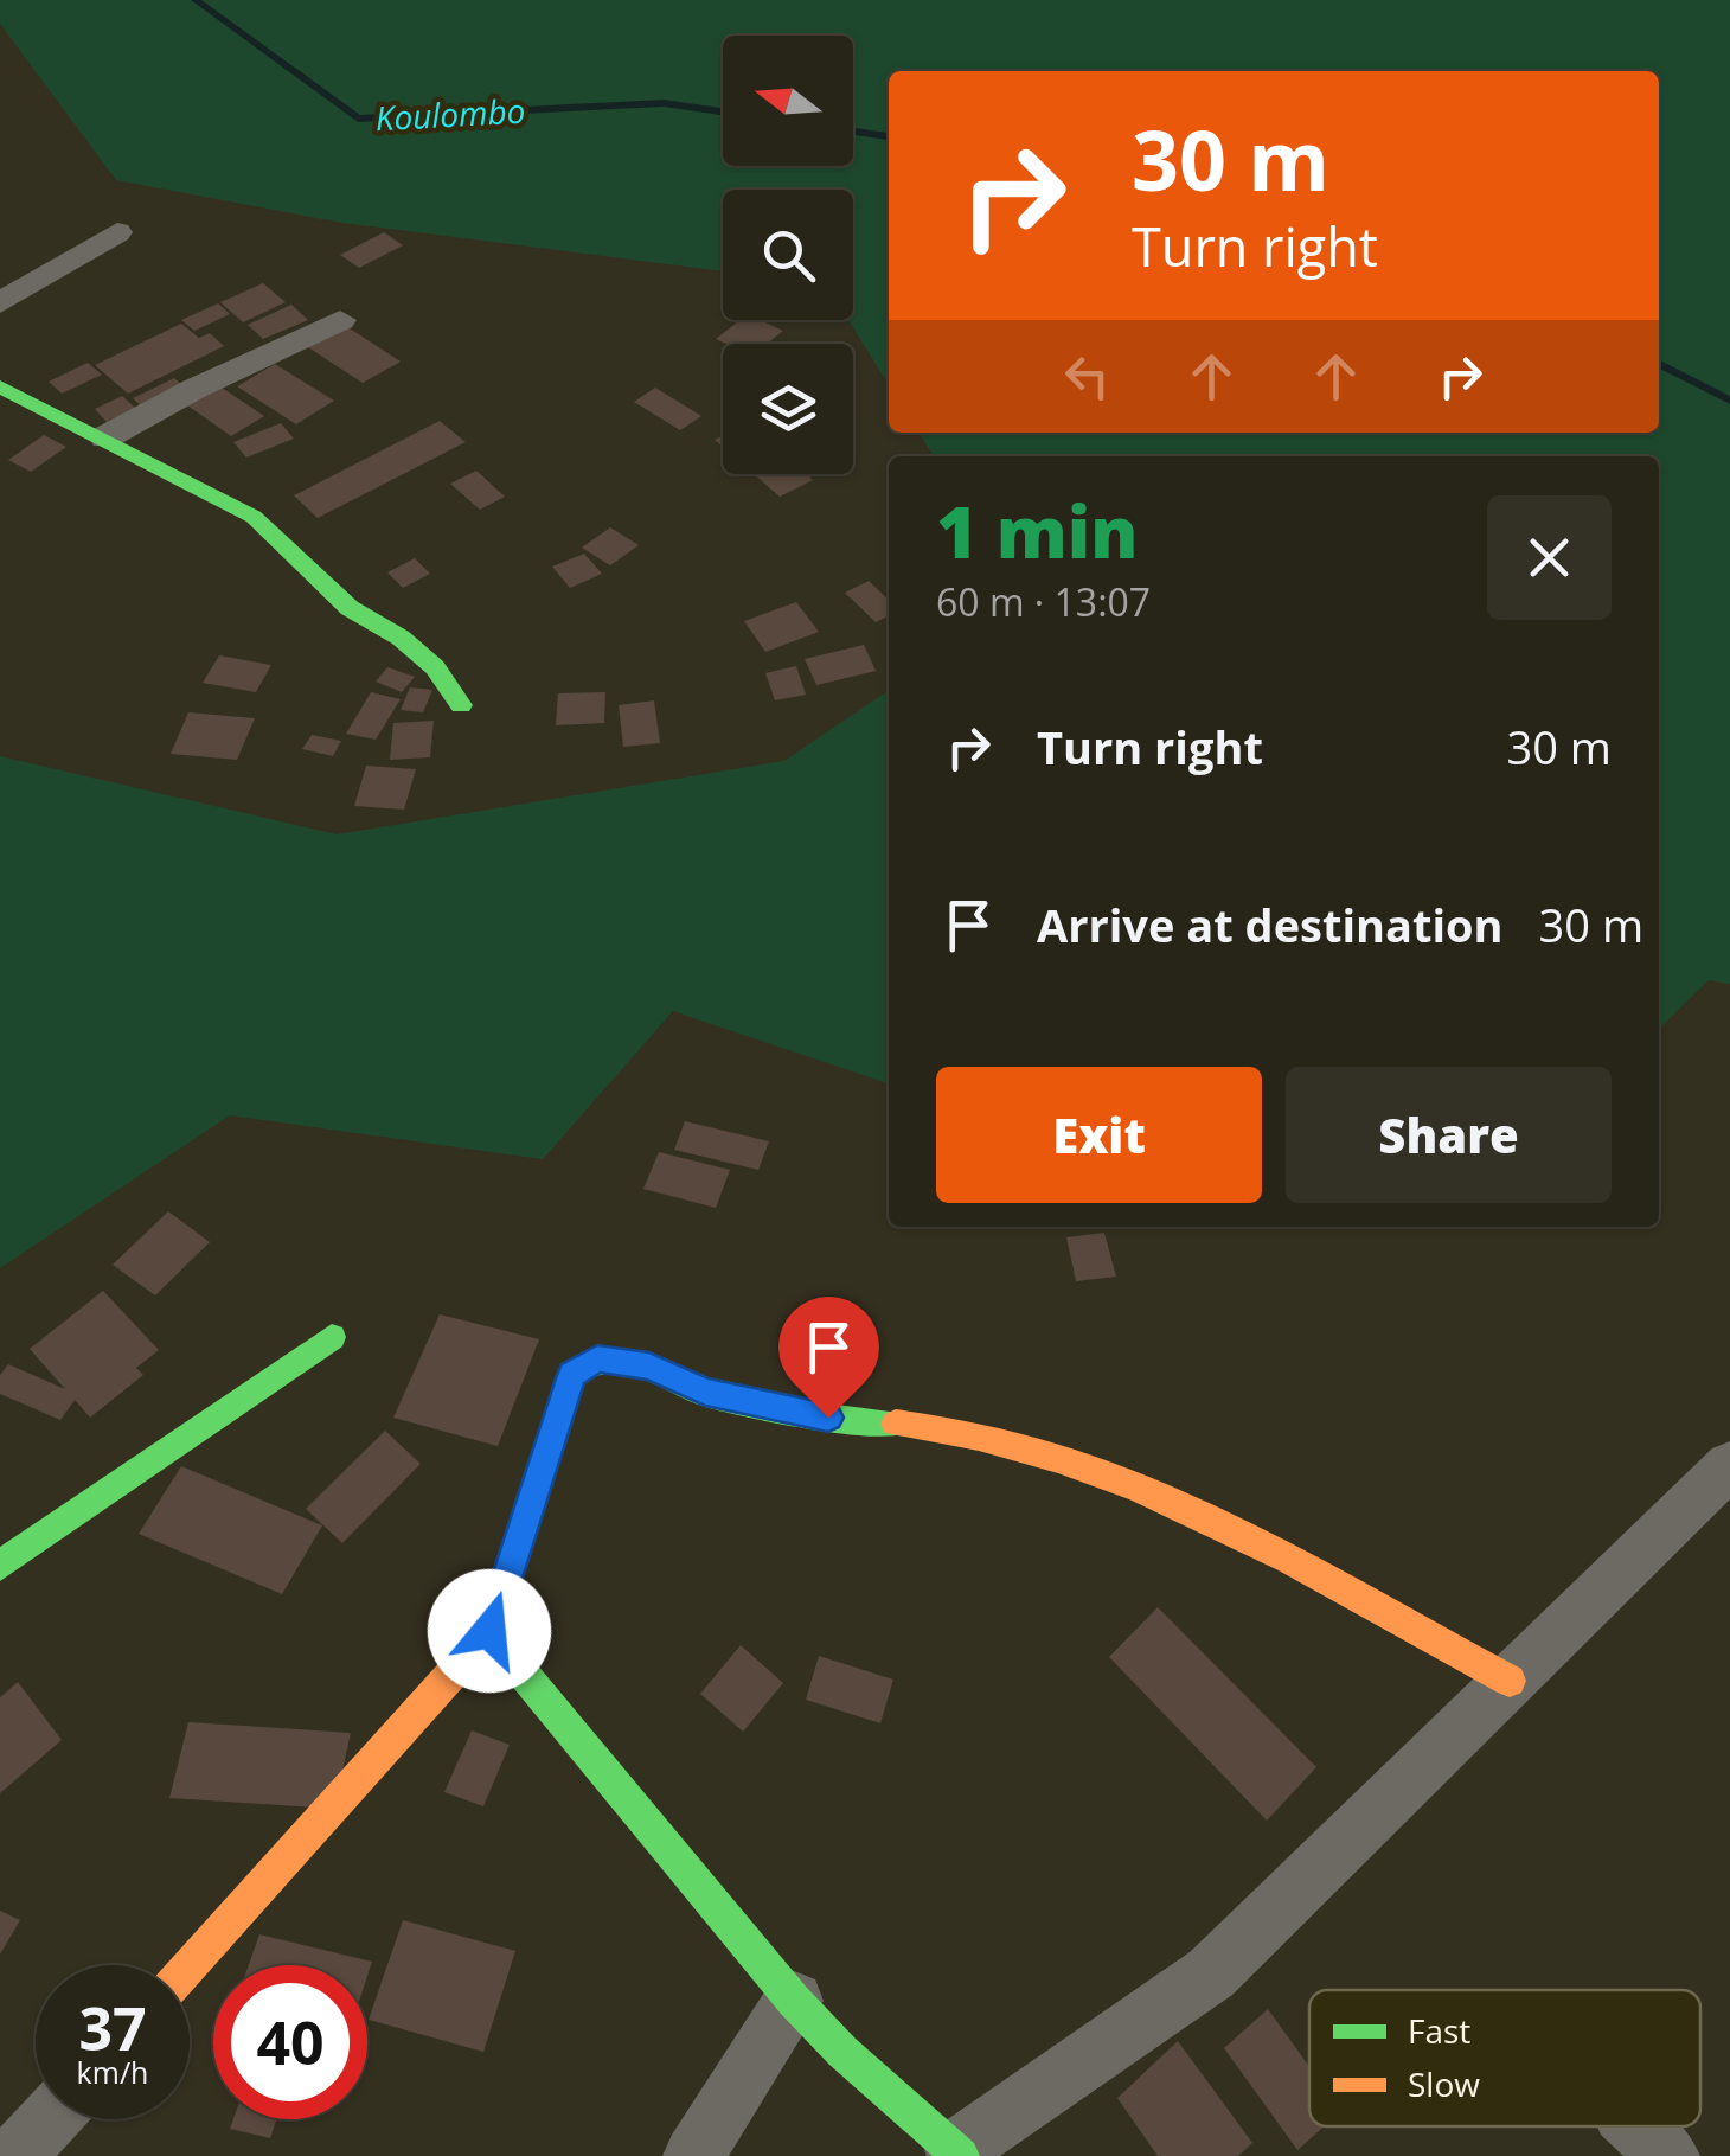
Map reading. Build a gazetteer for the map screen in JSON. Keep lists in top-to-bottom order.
{
  "water": ["Koulombo"],
  "legend": ["Fast", "Slow"],
  "north": "left",
  "page": {
    "turn": ["30 m", "Turn right"],
    "heading": ["1 min", "60 m · 13:07"],
    "list": [
      {
        "name": "Turn right",
        "value": "30 m"
      },
      {
        "name": "Arrive at destination",
        "value": "30 m"
      }
    ],
    "buttons": ["Exit", "Share"],
    "speed": "37 km/h",
    "limit": "40"
  }
}
